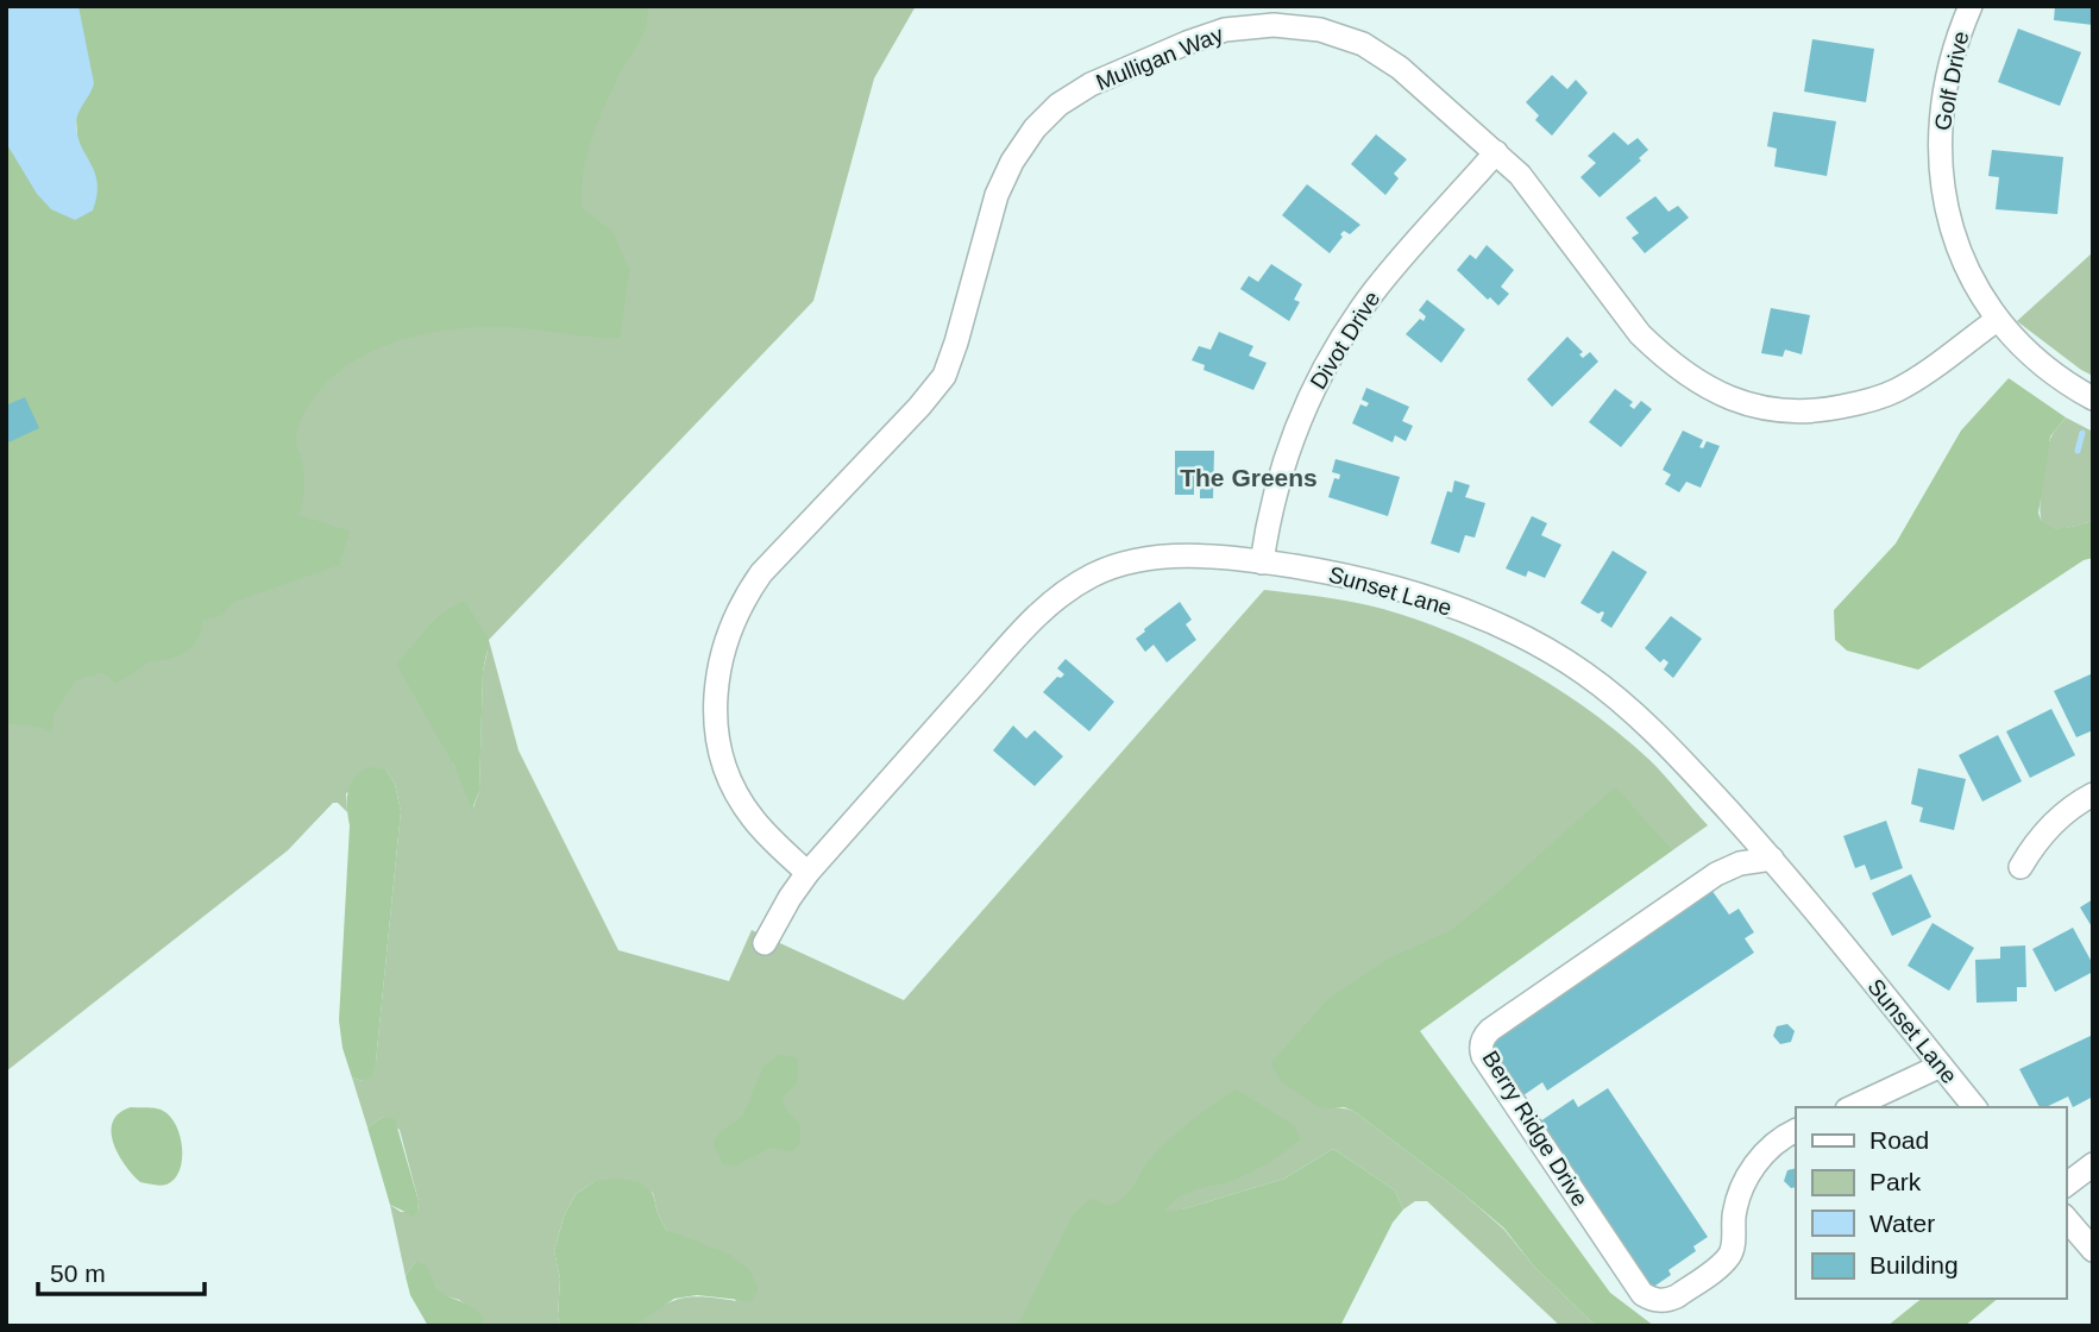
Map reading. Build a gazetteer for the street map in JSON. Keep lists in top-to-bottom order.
{
  "streets": {
    "street": [
      "Mulligan Way",
      "Golf Drive",
      "Divot Drive",
      "Sunset Lane",
      "Berry Ridge Drive"
    ]
  },
  "crossings": [
    ["Mulligan Way", "Golf Drive"],
    ["Mulligan Way", "Divot Drive"],
    ["Mulligan Way", "Sunset Lane"],
    ["Divot Drive", "Sunset Lane"],
    ["Sunset Lane", "Berry Ridge Drive"]
  ],
  "districts": ["The Greens"],
  "legend": [
    "Road",
    "Park",
    "Water",
    "Building"
  ],
  "scale_bar": "50 m"
}
